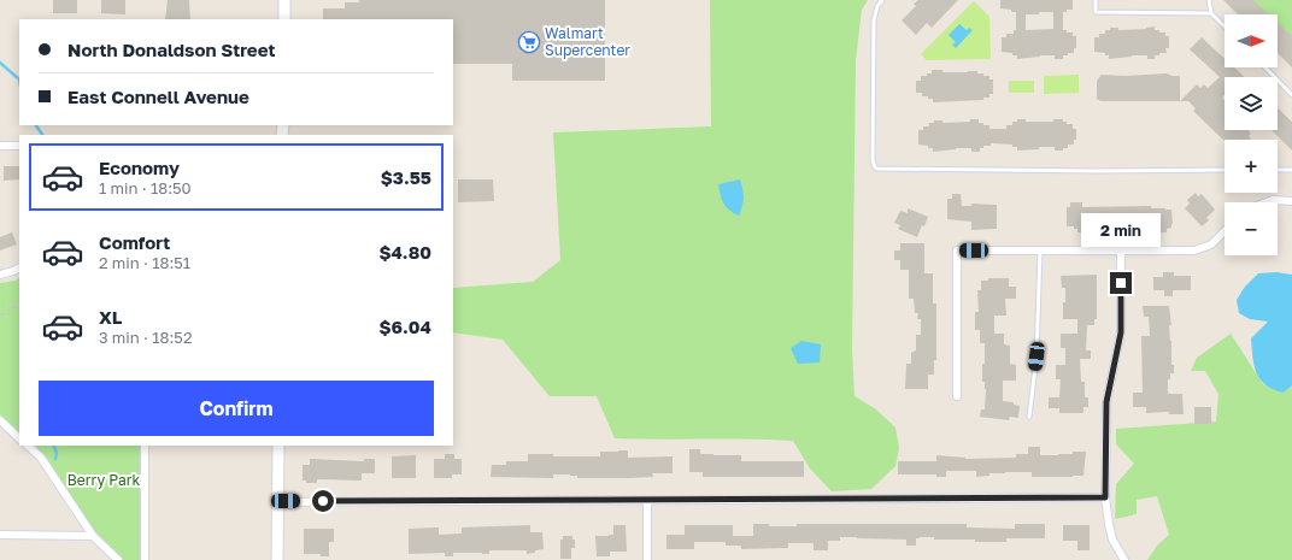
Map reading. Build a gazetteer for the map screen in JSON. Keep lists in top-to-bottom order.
{
  "parks": ["Berry Park"],
  "places": {
    "supermarket": ["Walmart Supercenter"]
  },
  "north": "right",
  "page": {
    "map_buttons": ["+", "−"],
    "banner": ["North Donaldson Street", "East Connell Avenue"],
    "list": [
      {
        "name": "Economy",
        "note": "1 min · 18:50",
        "value": "$3.55"
      },
      {
        "name": "Comfort",
        "note": "2 min · 18:51",
        "value": "$4.80"
      },
      {
        "name": "XL",
        "note": "3 min · 18:52",
        "value": "$6.04"
      }
    ],
    "bubble": "2 min",
    "buttons": "Confirm"
  }
}
